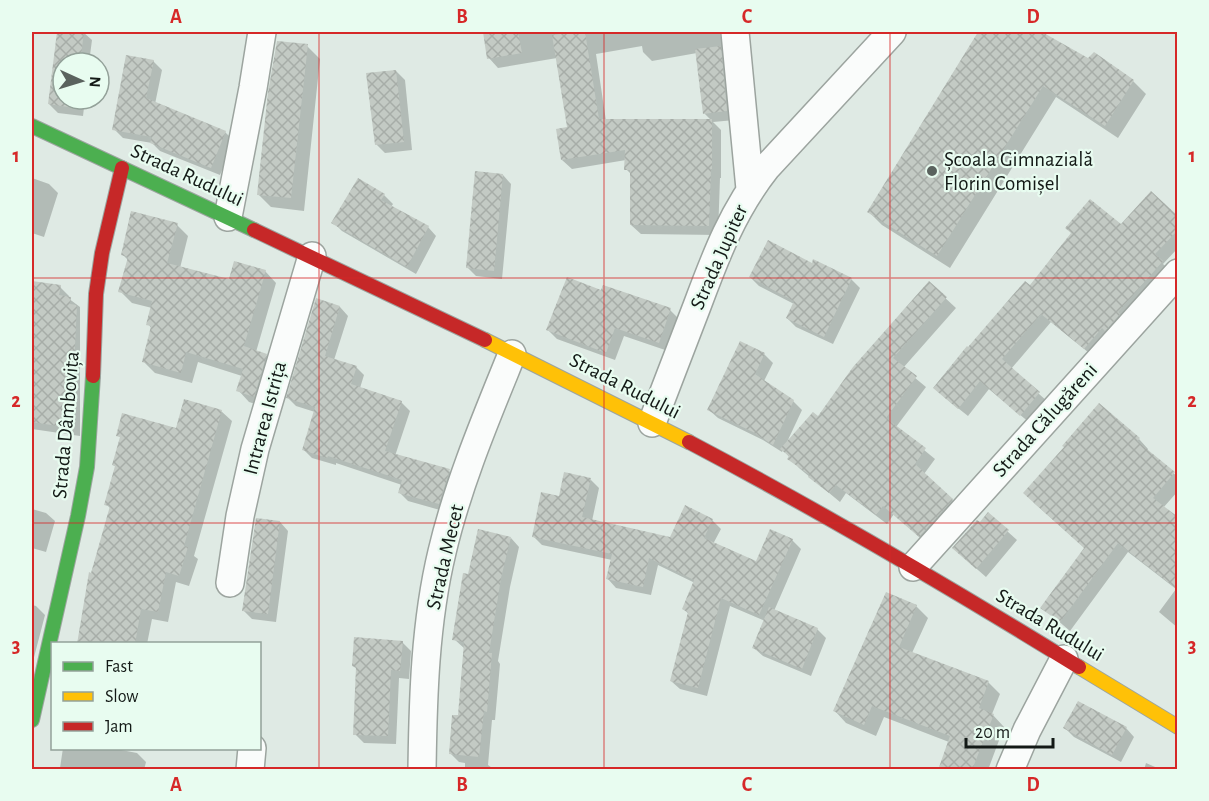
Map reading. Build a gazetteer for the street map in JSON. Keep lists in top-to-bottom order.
{
  "streets": {
    "main road": ["Strada Rudului", "Strada Dâmbovița"],
    "street": [
      "Strada Jupiter",
      "Intrarea Istrița",
      "Strada Călugăreni",
      "Strada Mecet"
    ]
  },
  "crossings": [
    ["Strada Rudului", "Strada Jupiter"],
    ["Strada Rudului", "Intrarea Istrița"],
    ["Strada Rudului", "Strada Călugăreni"],
    ["Strada Rudului", "Strada Dâmbovița"],
    ["Strada Rudului", "Strada Mecet"]
  ],
  "places": ["Școala Gimnazială Florin Comișel"],
  "legend": ["Fast", "Slow", "Jam"],
  "scale_bar": "20 m",
  "north": "right",
  "grid": {
    "columns": [
      "A",
      "B",
      "C",
      "D"
    ],
    "rows": ["1", "2", "3"]
  }
}
